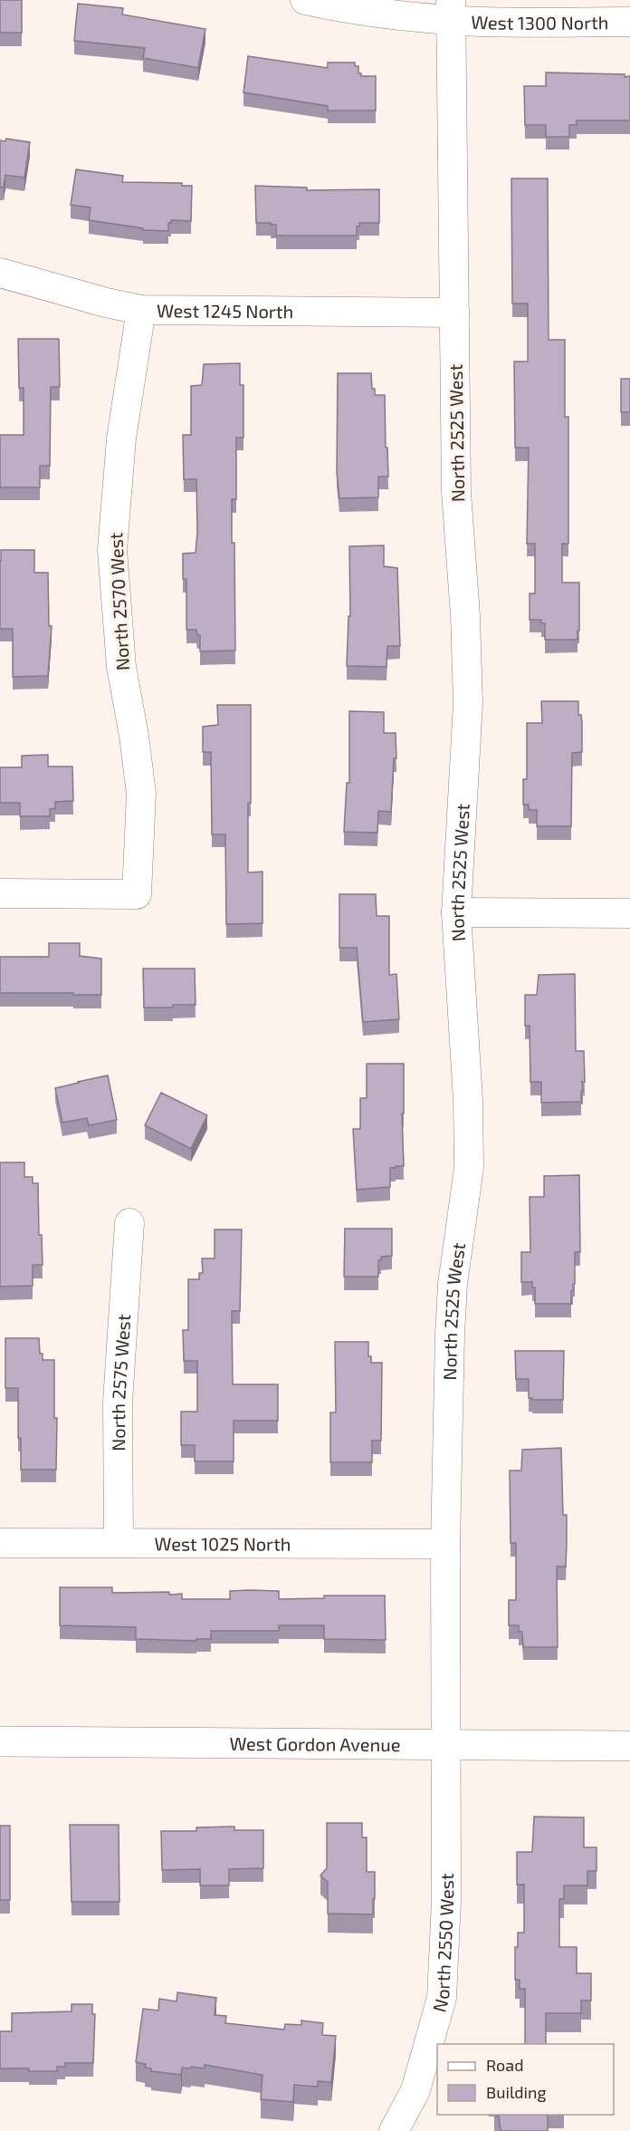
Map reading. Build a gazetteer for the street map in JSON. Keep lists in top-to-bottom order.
{
  "streets": {
    "main road": ["West Gordon Avenue"],
    "street": [
      "West 1300 North",
      "West 1245 North",
      "North 2525 West",
      "North 2570 West",
      "North 2575 West",
      "West 1025 North",
      "North 2550 West"
    ]
  },
  "crossings": [
    ["West 1300 North", "North 2525 West"],
    ["West 1245 North", "North 2525 West"],
    ["West 1245 North", "North 2570 West"],
    ["North 2525 West", "West 1025 North"],
    ["North 2525 West", "West Gordon Avenue"],
    ["North 2525 West", "North 2550 West"],
    ["North 2575 West", "West 1025 North"],
    ["West Gordon Avenue", "North 2550 West"]
  ],
  "legend": ["Road", "Building"]
}
